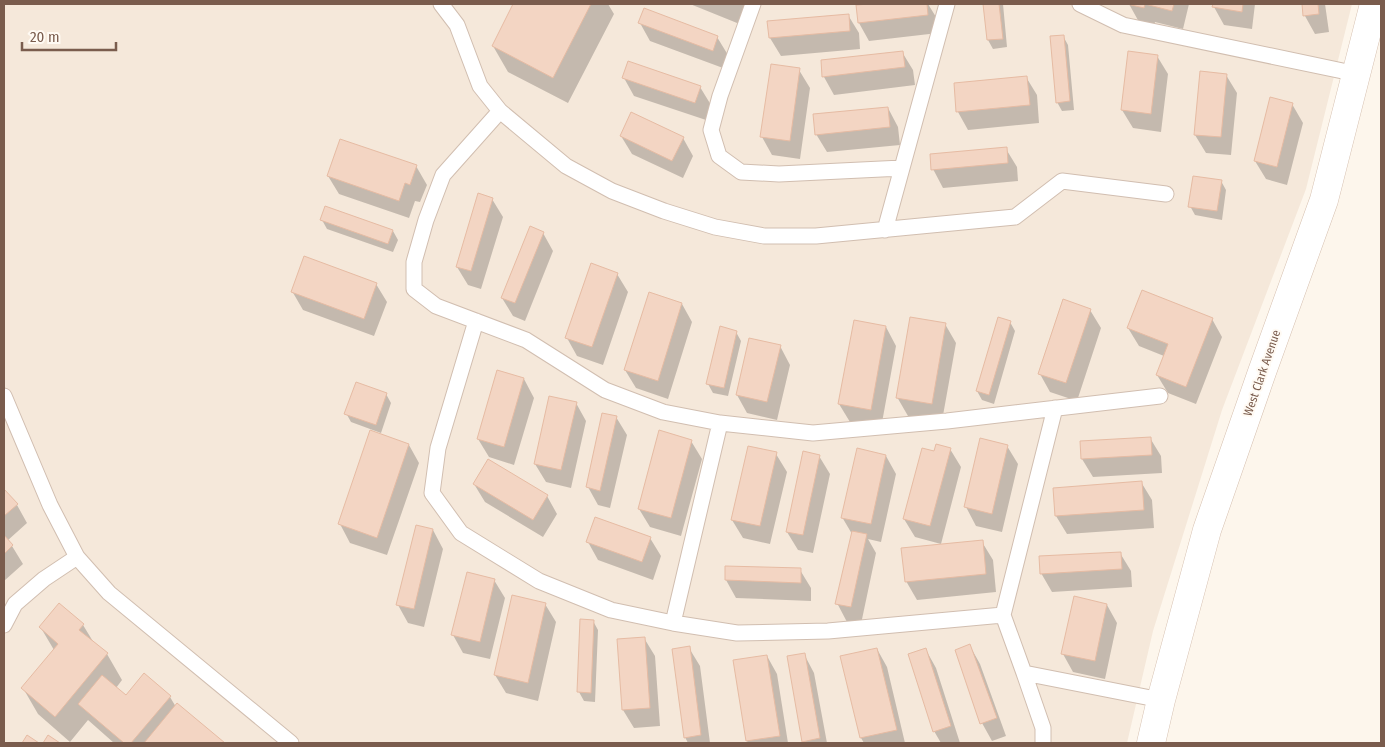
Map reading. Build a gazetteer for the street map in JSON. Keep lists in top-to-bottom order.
{
  "streets": {
    "main road": ["West Clark Avenue"]
  },
  "scale_bar": "20 m"
}
